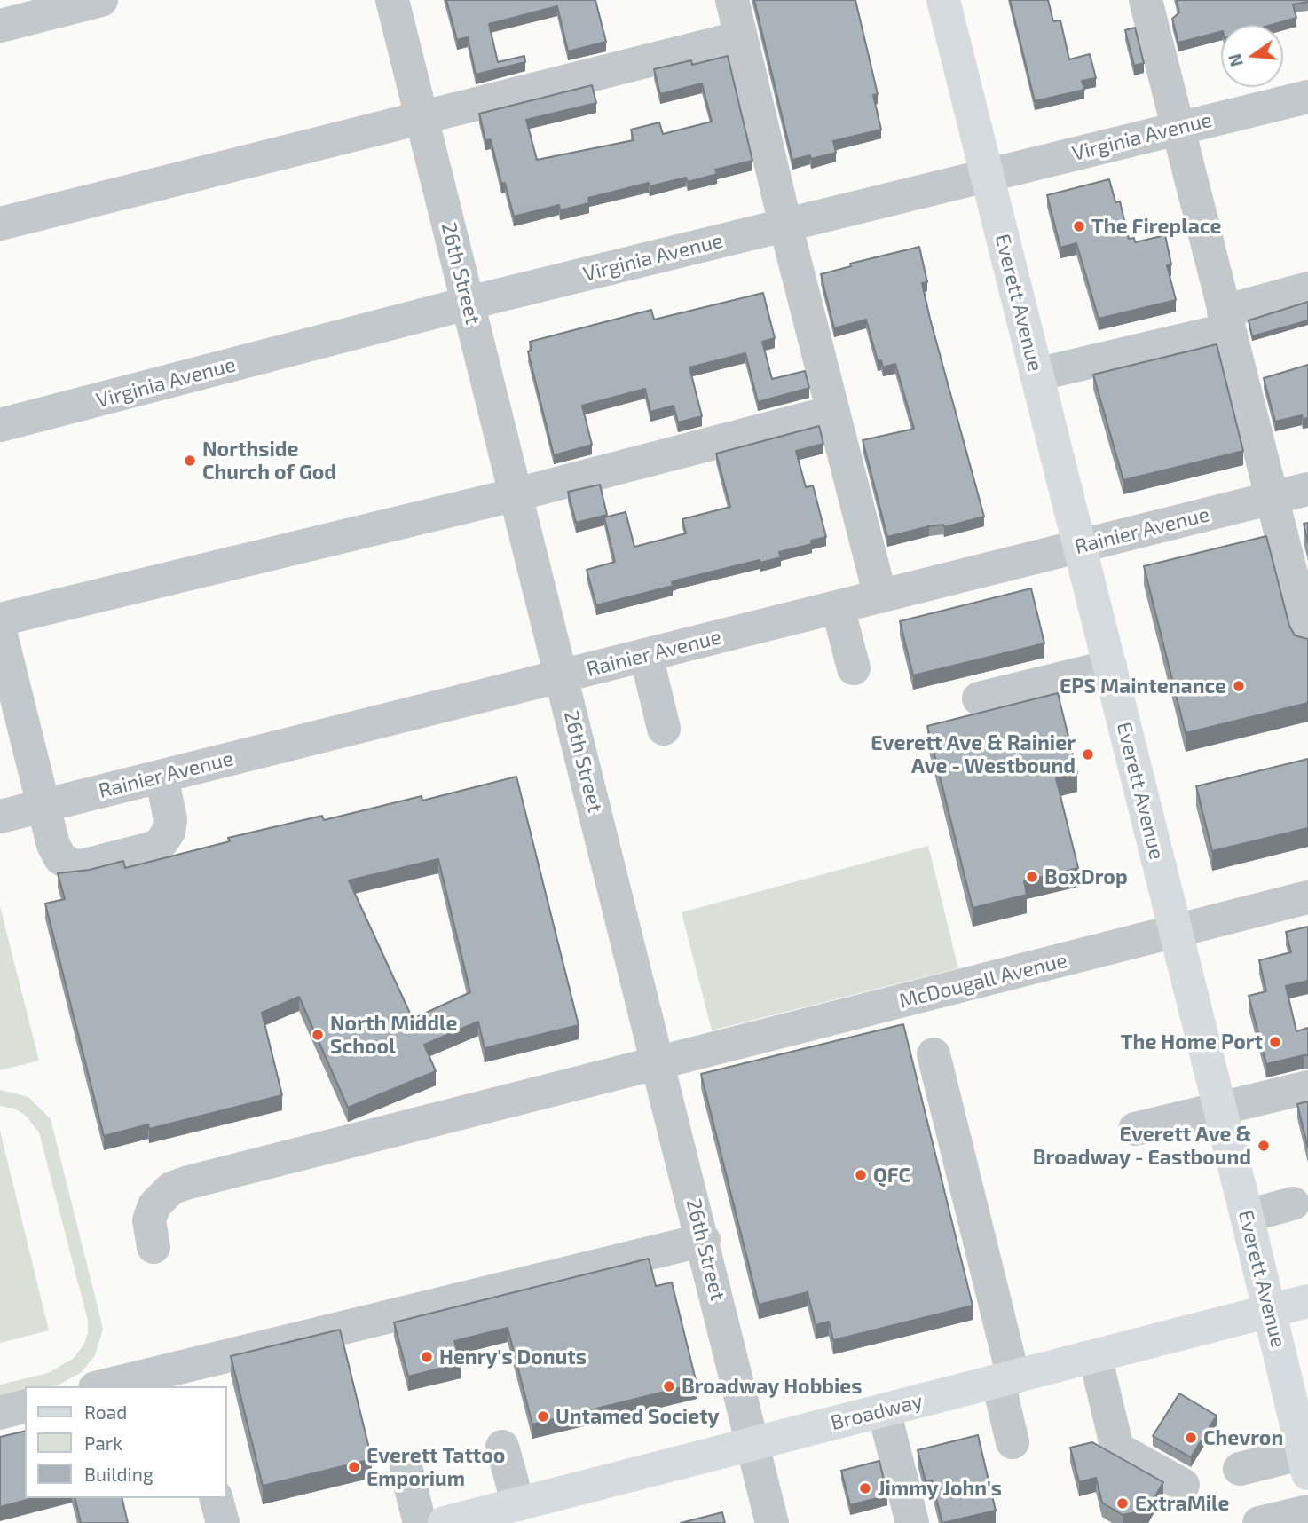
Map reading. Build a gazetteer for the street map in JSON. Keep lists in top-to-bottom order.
{
  "streets": {
    "main road": ["Everett Avenue", "Broadway"],
    "street": [
      "Virginia Avenue",
      "26th Street",
      "Rainier Avenue",
      "McDougall Avenue"
    ]
  },
  "crossings": [
    ["Virginia Avenue", "26th Street"],
    ["Virginia Avenue", "Everett Avenue"],
    ["26th Street", "Rainier Avenue"],
    ["26th Street", "McDougall Avenue"],
    ["26th Street", "Broadway"],
    ["Everett Avenue", "Rainier Avenue"],
    ["Everett Avenue", "McDougall Avenue"],
    ["Everett Avenue", "Broadway"]
  ],
  "places": [
    "The Fireplace",
    "Northside Church of God",
    "EPS Maintenance",
    "Everett Ave & Rainier Ave - Westbound",
    "BoxDrop",
    "North Middle School",
    "The Home Port",
    "Everett Ave & Broadway - Eastbound",
    "QFC",
    "Henry's Donuts",
    "Broadway Hobbies",
    "Untamed Society",
    "Chevron",
    "Everett Tattoo Emporium",
    "Jimmy John's",
    "ExtraMile"
  ],
  "legend": ["Road", "Park", "Building"],
  "north": "left"
}
